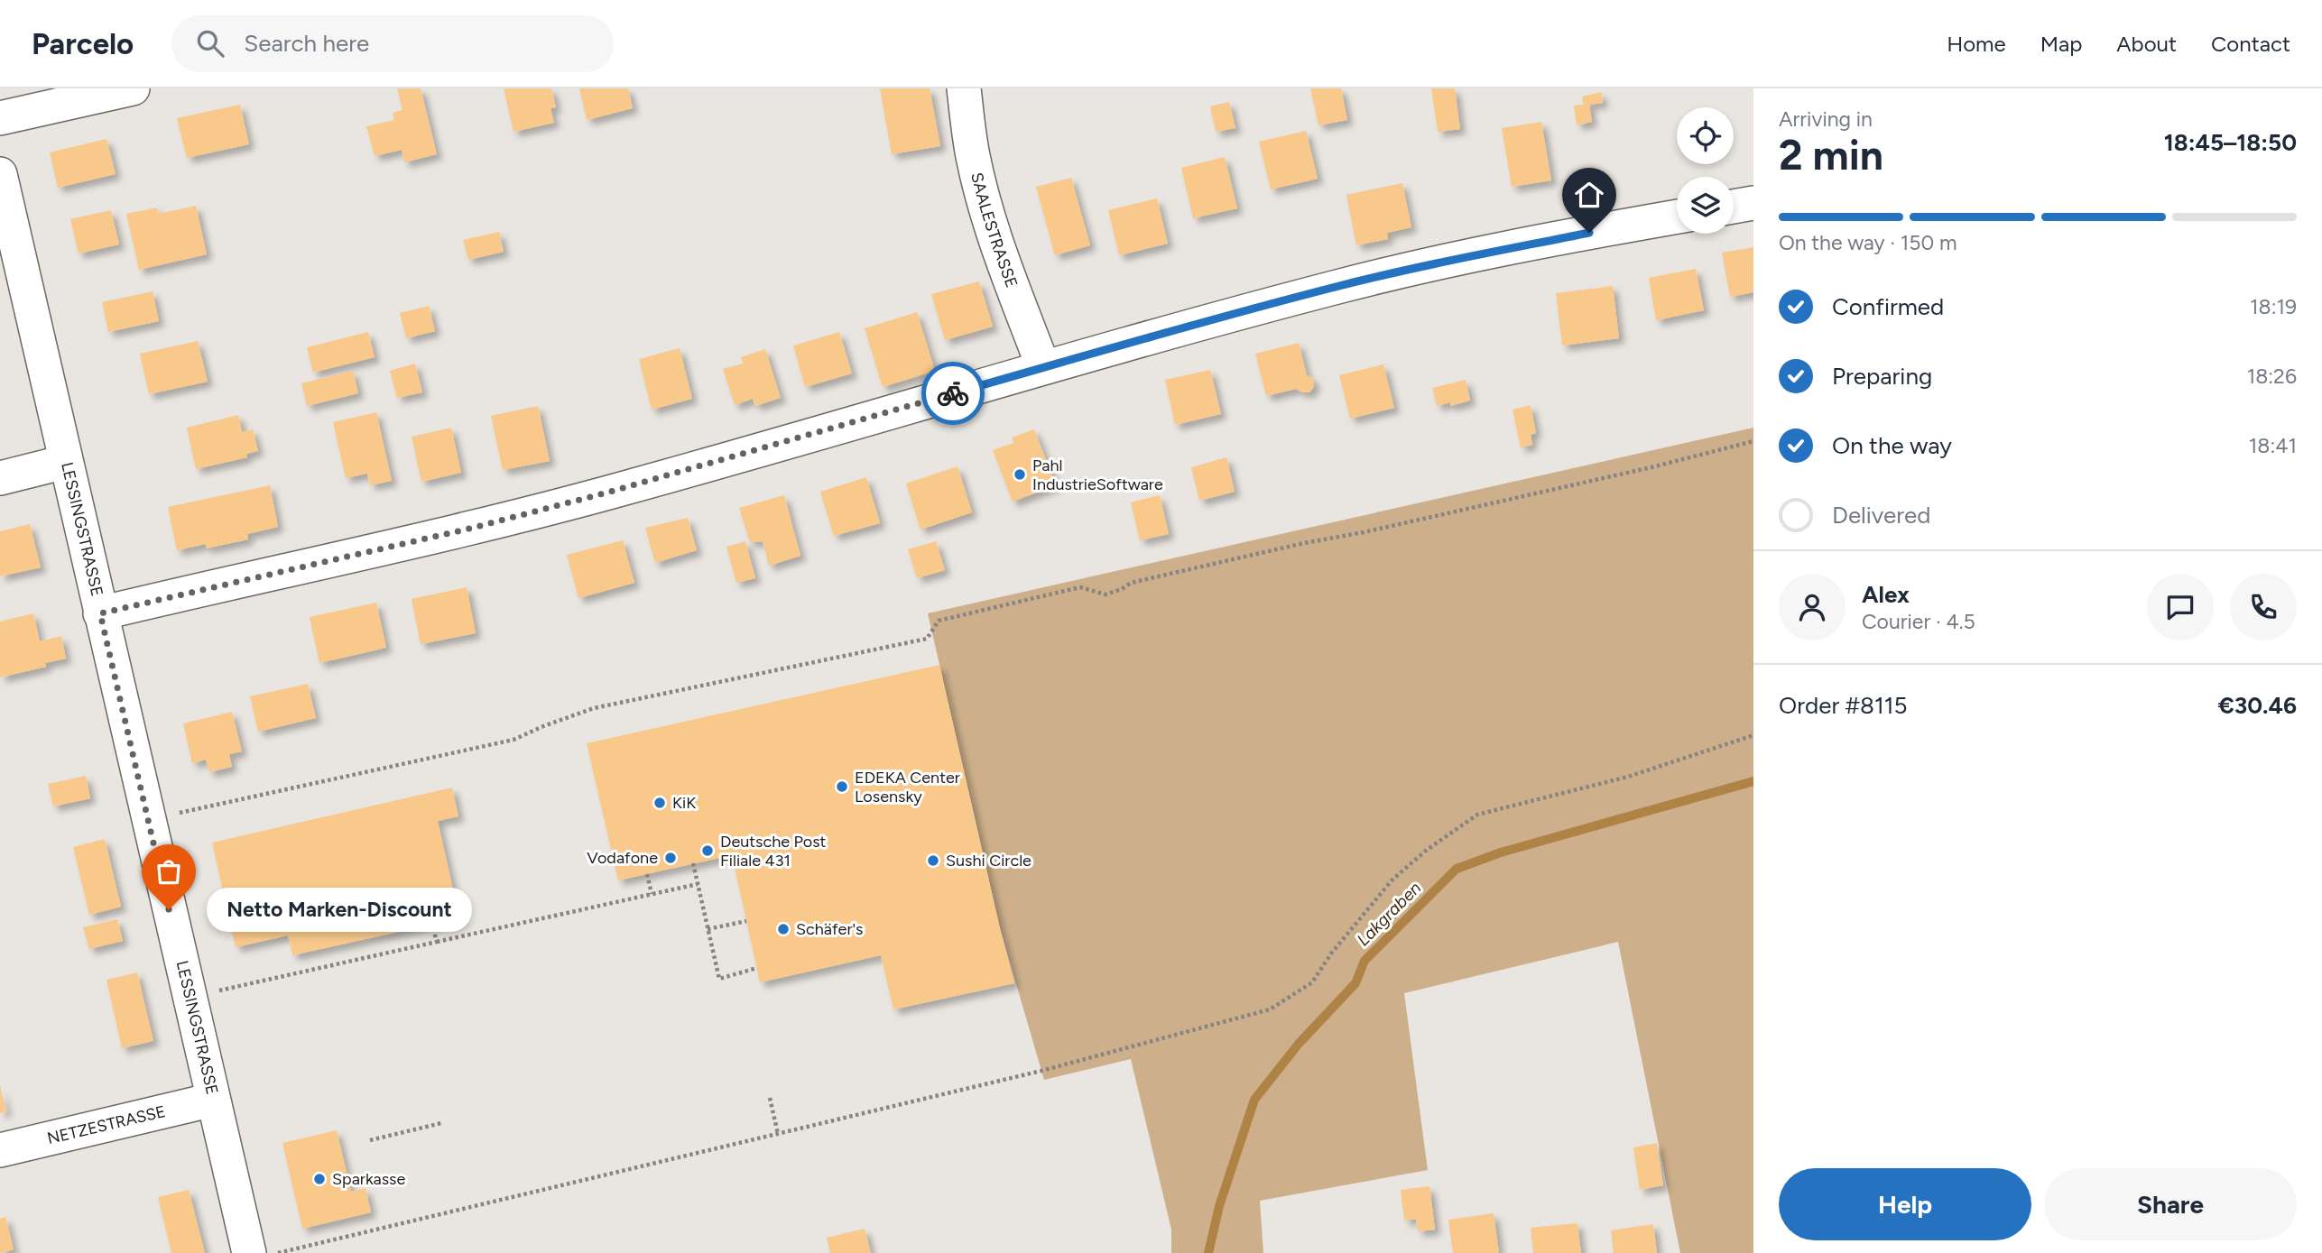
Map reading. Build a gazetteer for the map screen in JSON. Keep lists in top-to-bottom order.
{
  "streets": {
    "street": ["SAALESTRASSE", "LESSINGSTRASSE", "NETZESTRASSE"]
  },
  "crossings": [
    ["LESSINGSTRASSE", "NETZESTRASSE"]
  ],
  "water": ["Lakgraben"],
  "places": [
    "Pahl IndustrieSoftware",
    "EDEKA Center Losensky",
    "KiK",
    "Deutsche Post Filiale 431",
    "Vodafone",
    "Sushi Circle",
    "Netto Marken-Discount",
    "Schäfer's",
    "Sparkasse"
  ],
  "page": {
    "header": "Parcelo",
    "search": "Search here",
    "nav": [
      "Home",
      "Map",
      "About",
      "Contact"
    ],
    "heading": ["2 min", "Arriving in", "18:45–18:50"],
    "panel": [
      "Alex",
      "Courier · 4.5",
      "Order #8115",
      "€30.46"
    ],
    "bar": "On the way · 150 m",
    "list": [
      ["Confirmed", "18:19"],
      ["Preparing", "18:26"],
      ["On the way", "18:41"],
      "Delivered"
    ],
    "bubble": "Netto Marken-Discount",
    "buttons": ["Help", "Share"]
  }
}
